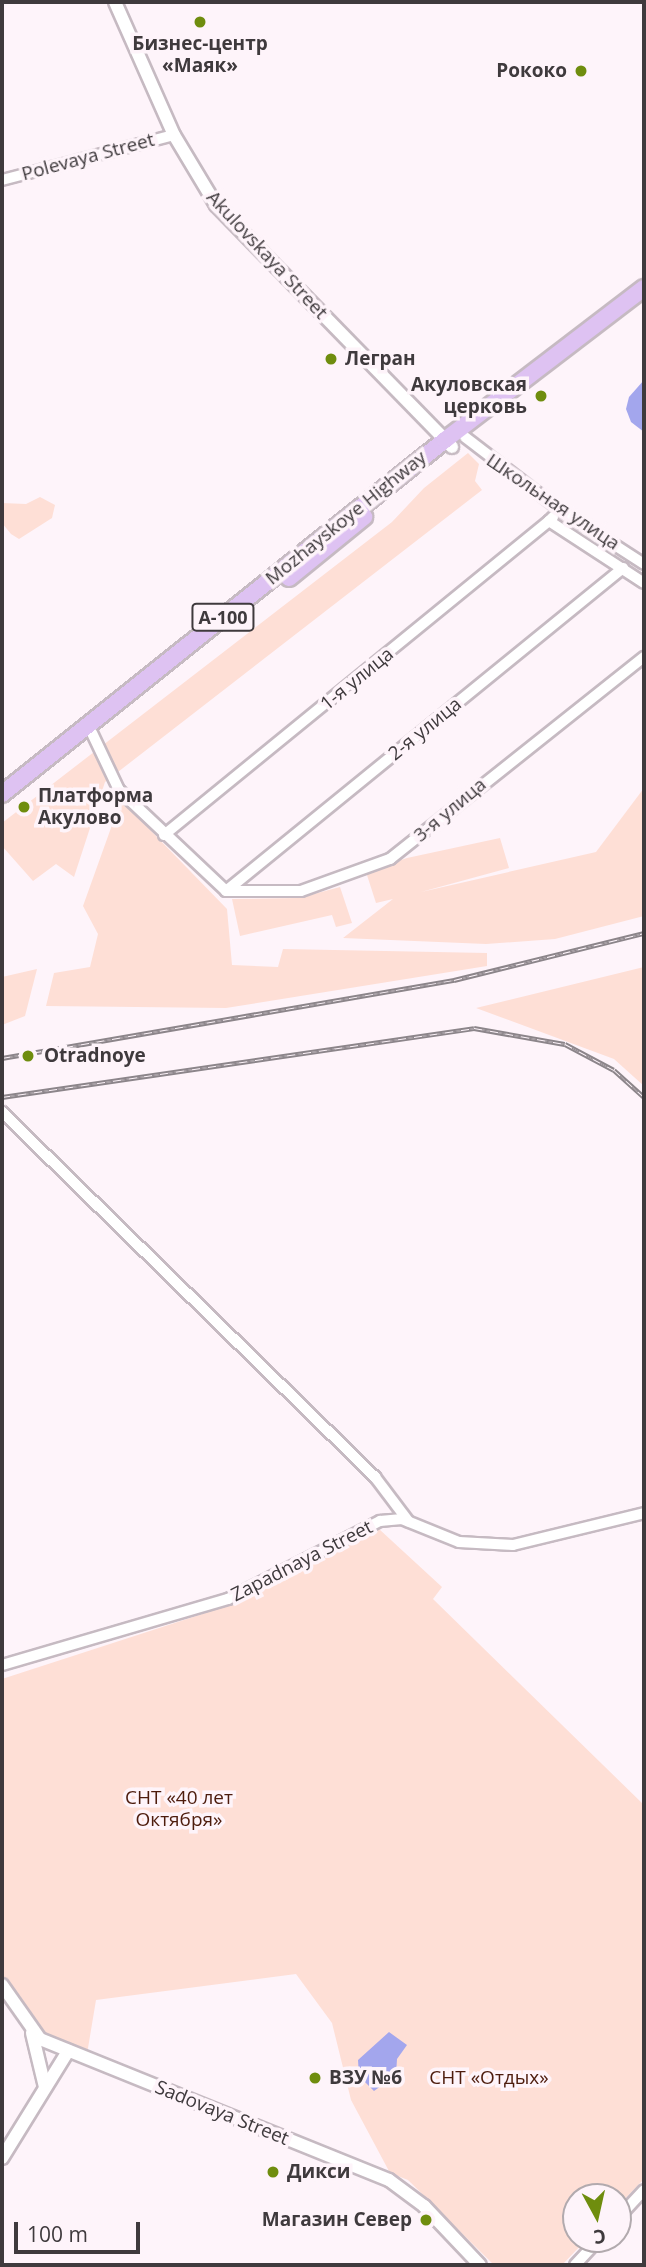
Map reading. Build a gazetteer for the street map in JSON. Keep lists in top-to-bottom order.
{
  "streets": {
    "main road": ["Mozhayskoye Highway", "А-100"],
    "street": [
      "Polevaya Street",
      "Akulovskaya Street",
      "Школьная улица",
      "1-я улица",
      "2-я улица",
      "3-я улица",
      "Zapadnaya Street",
      "Sadovaya Street"
    ]
  },
  "crossings": [
    ["Polevaya Street", "Akulovskaya Street"],
    ["Akulovskaya Street", "Школьная улица"],
    ["Akulovskaya Street", "Mozhayskoye Highway"],
    ["Akulovskaya Street", "А-100"],
    ["Школьная улица", "Mozhayskoye Highway"],
    ["Школьная улица", "А-100"],
    ["Школьная улица", "1-я улица"],
    ["Mozhayskoye Highway", "А-100"],
    ["2-я улица", "3-я улица"]
  ],
  "parks": ["СНТ «40 лет Октября»", "СНТ «Отдых»"],
  "places": [
    "Бизнес-центр «Маяк»",
    "Рококо",
    "Легран",
    "Акуловская церковь",
    "Платформа Акулово",
    "Otradnoye",
    "ВЗУ №6",
    "Дикси",
    "Магазин Север"
  ],
  "scale_bar": "100 m",
  "north": "bottom"
}
